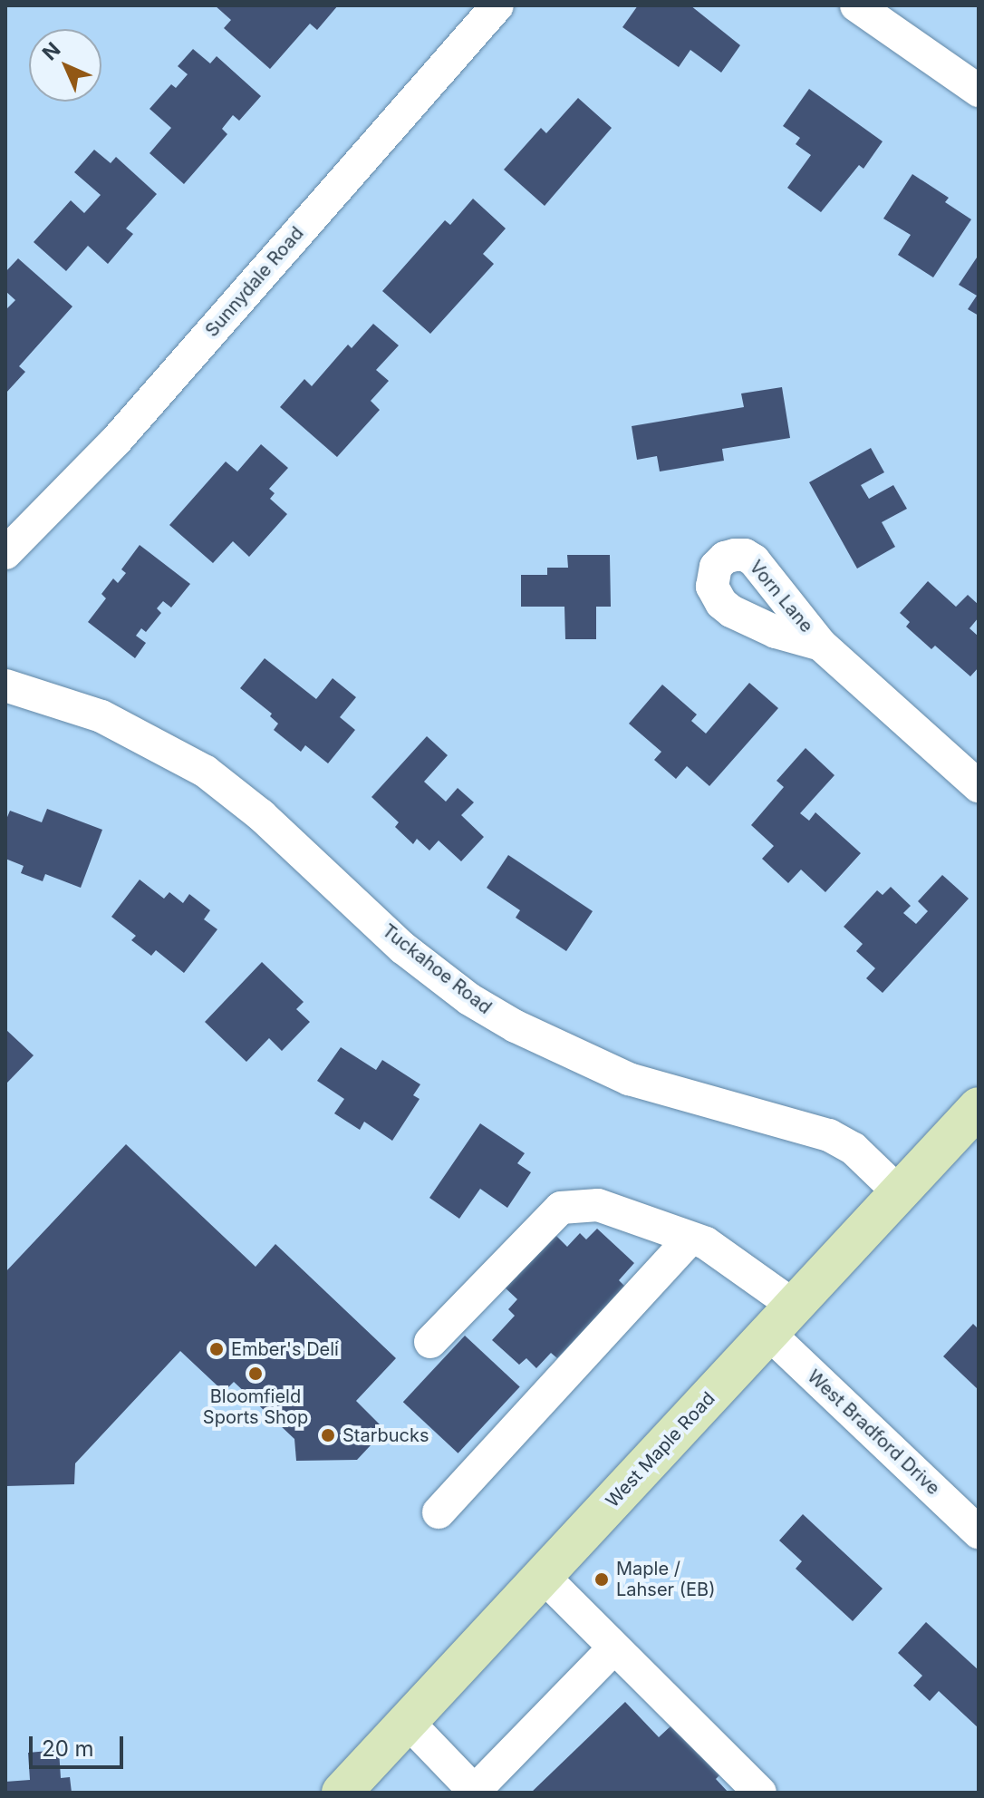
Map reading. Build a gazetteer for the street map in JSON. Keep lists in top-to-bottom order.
{
  "streets": {
    "main road": ["West Maple Road"],
    "street": [
      "Sunnydale Road",
      "Vorn Lane",
      "Tuckahoe Road",
      "West Bradford Drive"
    ]
  },
  "crossings": [
    ["Tuckahoe Road", "West Maple Road"],
    ["West Bradford Drive", "West Maple Road"]
  ],
  "places": [
    "Ember's Deli",
    "Bloomfield Sports Shop",
    "Starbucks",
    "Maple / Lahser (EB)"
  ],
  "scale_bar": "20 m",
  "north": "top left"
}
